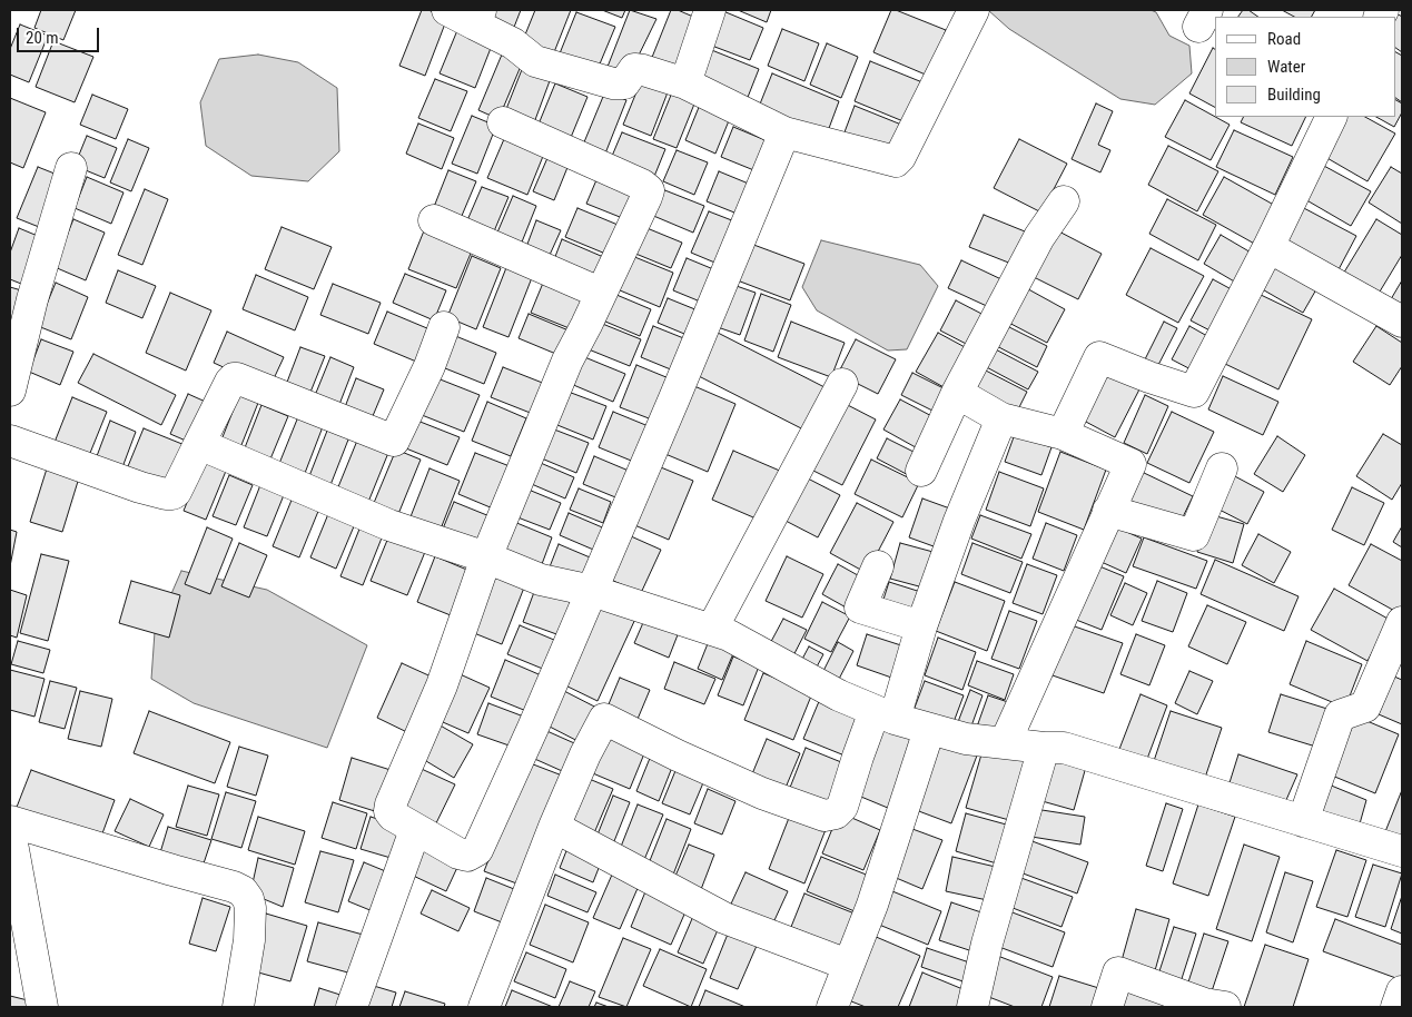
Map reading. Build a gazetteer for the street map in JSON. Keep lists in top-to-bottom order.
{
  "legend": ["Road", "Water", "Building"],
  "scale_bar": "20 m"
}
